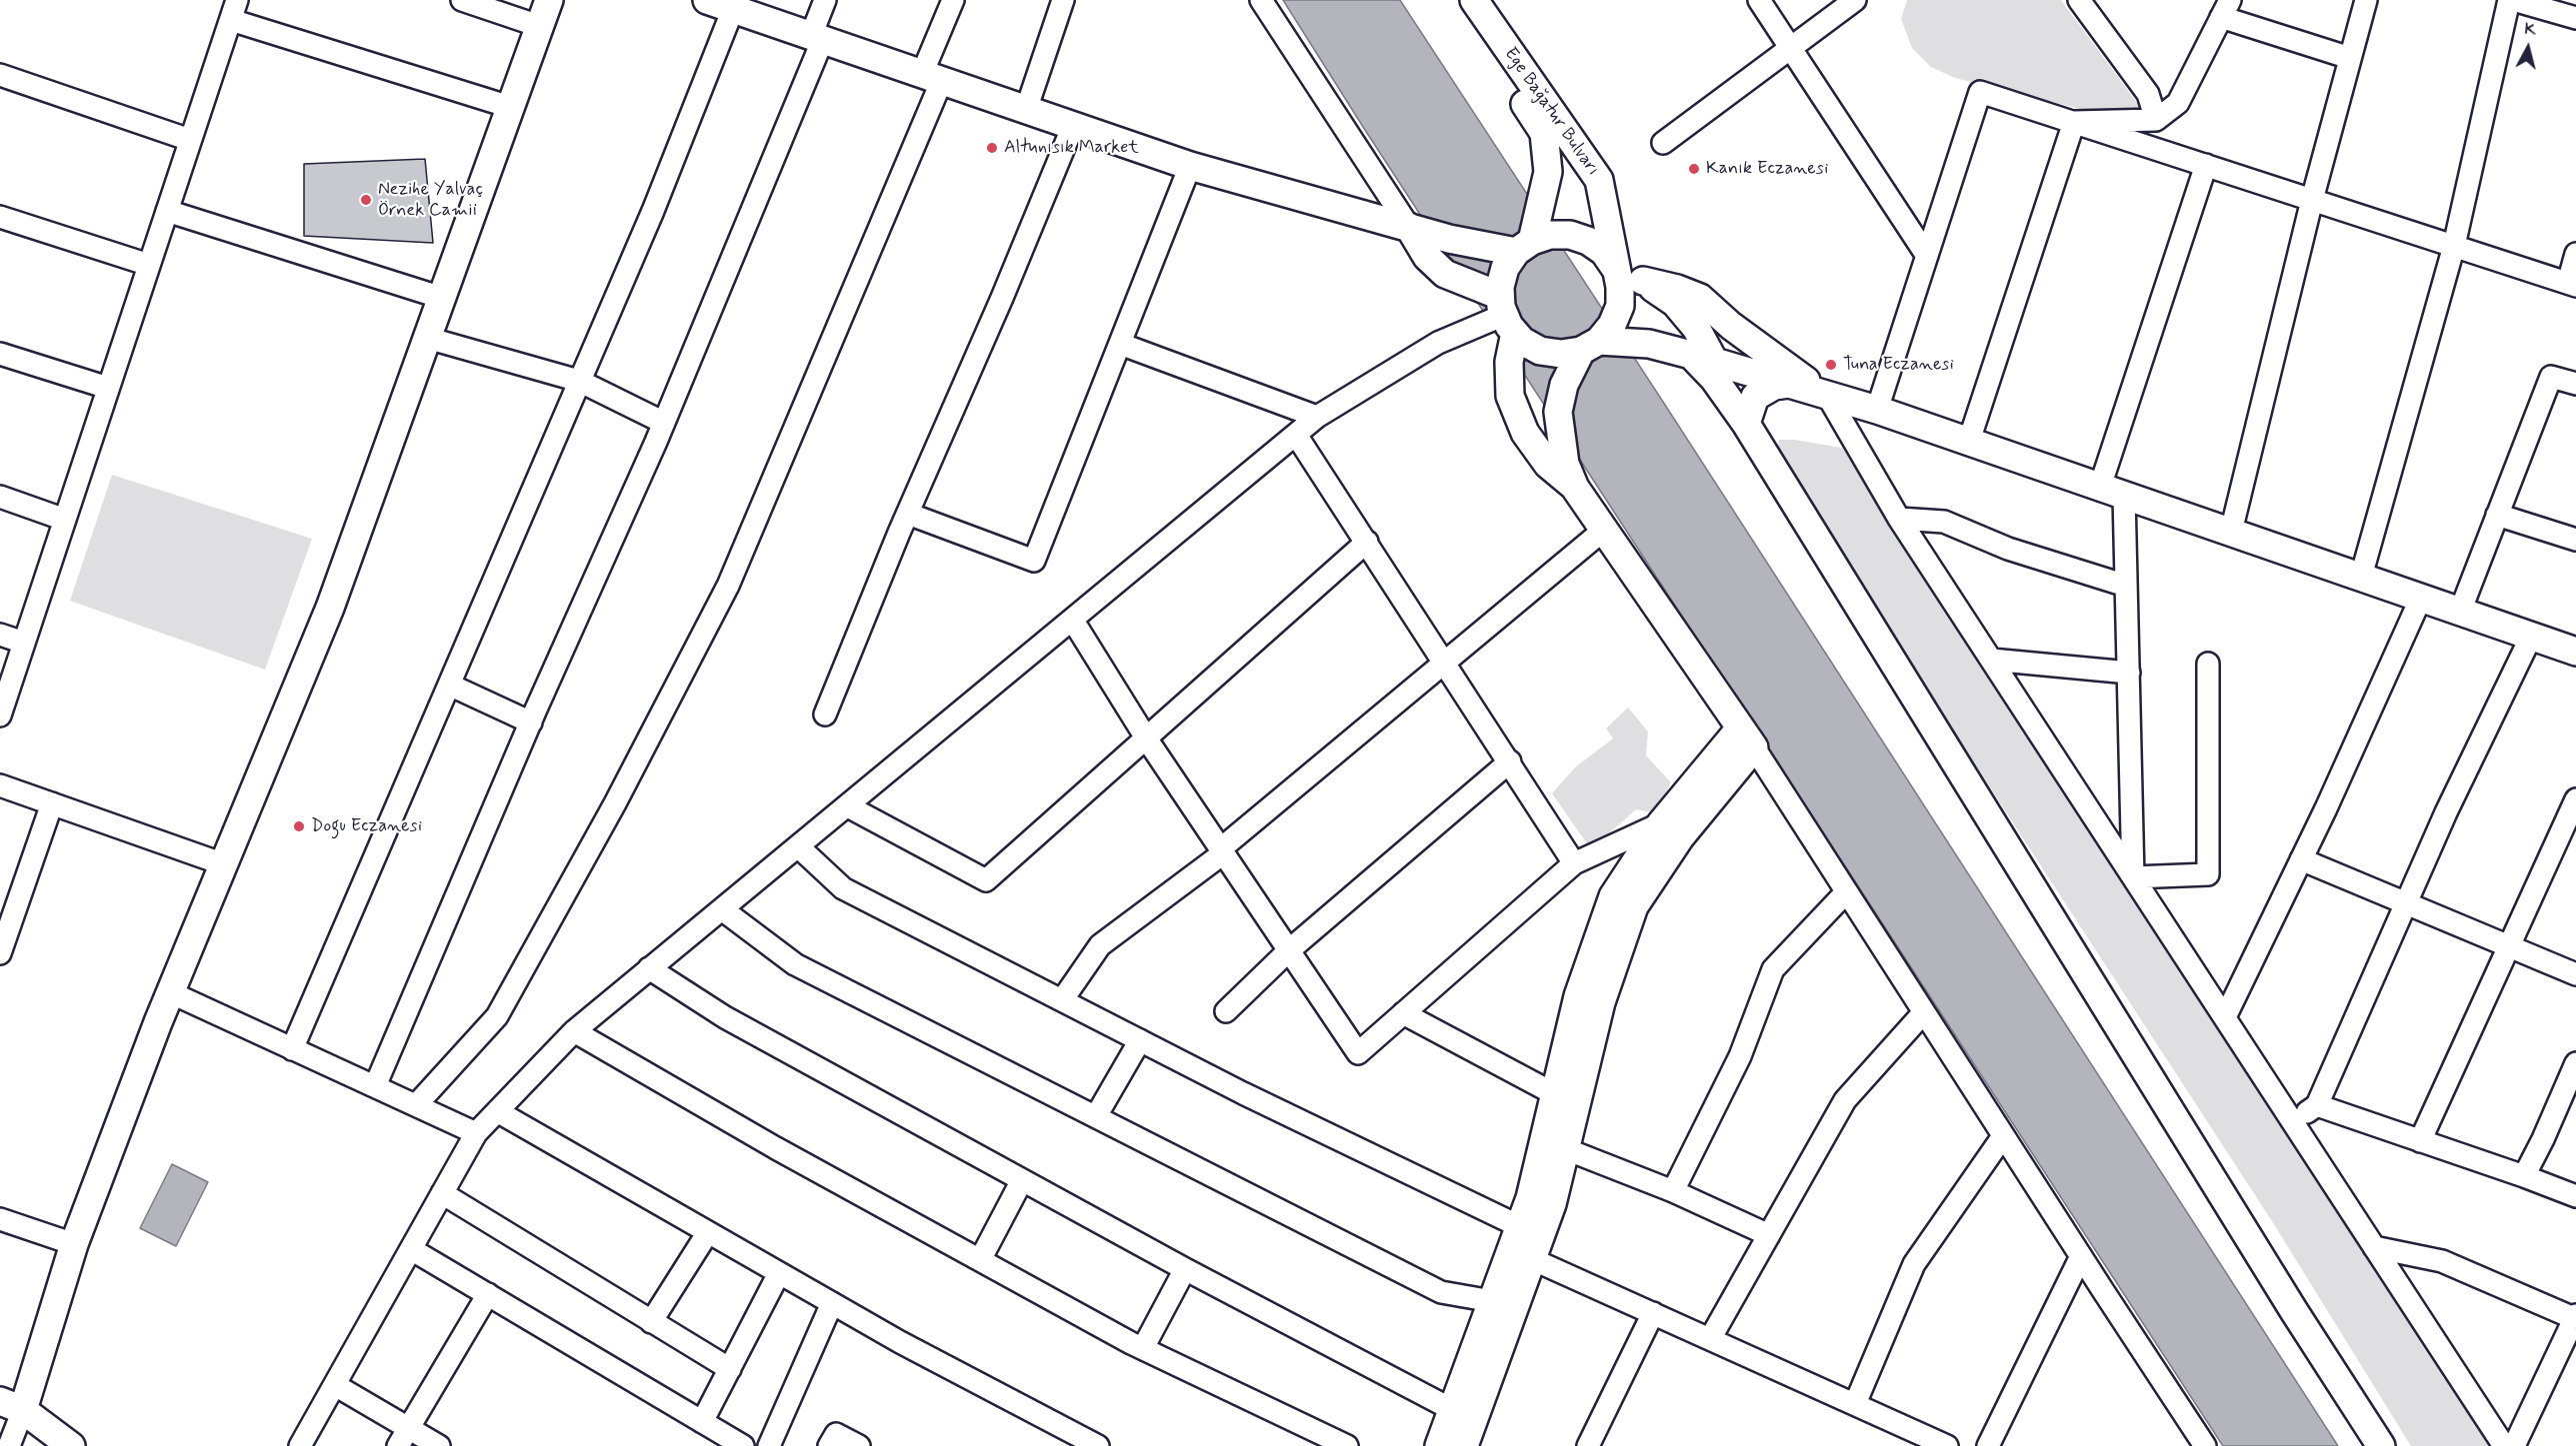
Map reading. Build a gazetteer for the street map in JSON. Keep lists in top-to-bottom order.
{
  "streets": {
    "main road": ["Ege Bağatur Bulvarı"]
  },
  "places": [
    "Altunısık Market",
    "Kanık Eczanesi",
    "Nezihe Yalvaç Örnek Camii",
    "Tuna Eczanesi",
    "Dogu Eczanesi"
  ],
  "north": "top"
}
